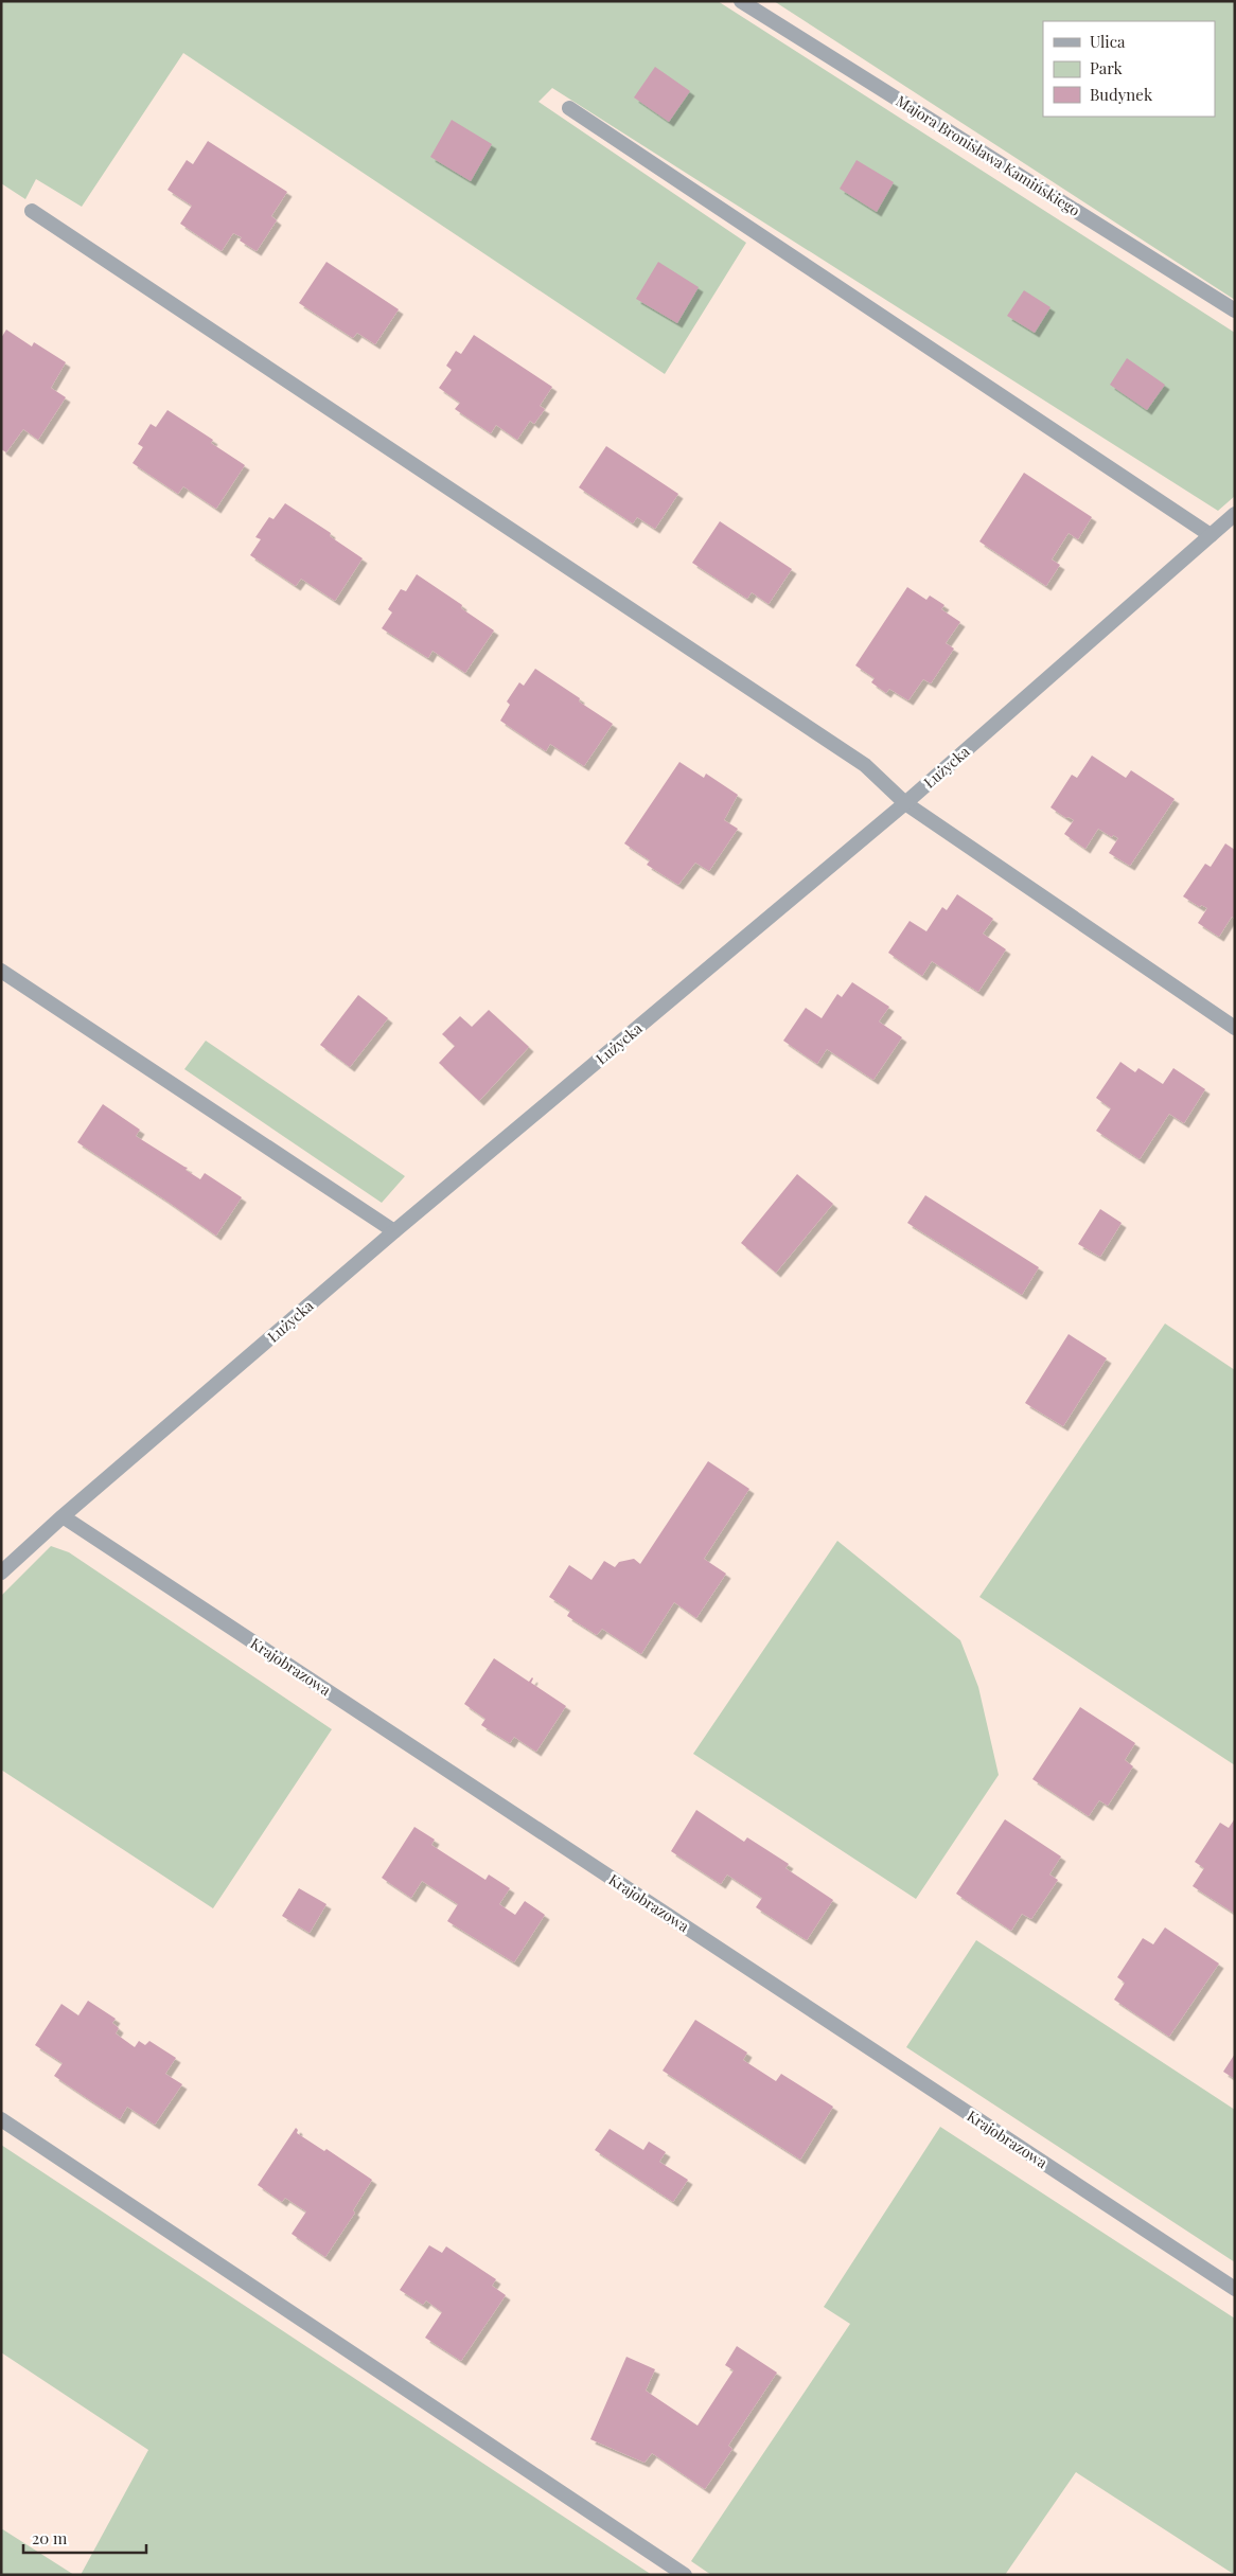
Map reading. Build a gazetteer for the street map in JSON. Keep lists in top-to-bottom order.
{
  "streets": {
    "street": ["Majora Bronisława Kamińskiego", "Łużycka", "Krajobrazowa"]
  },
  "crossings": [
    ["Łużycka", "Krajobrazowa"]
  ],
  "legend": ["Ulica", "Park", "Budynek"],
  "scale_bar": "20 m"
}
